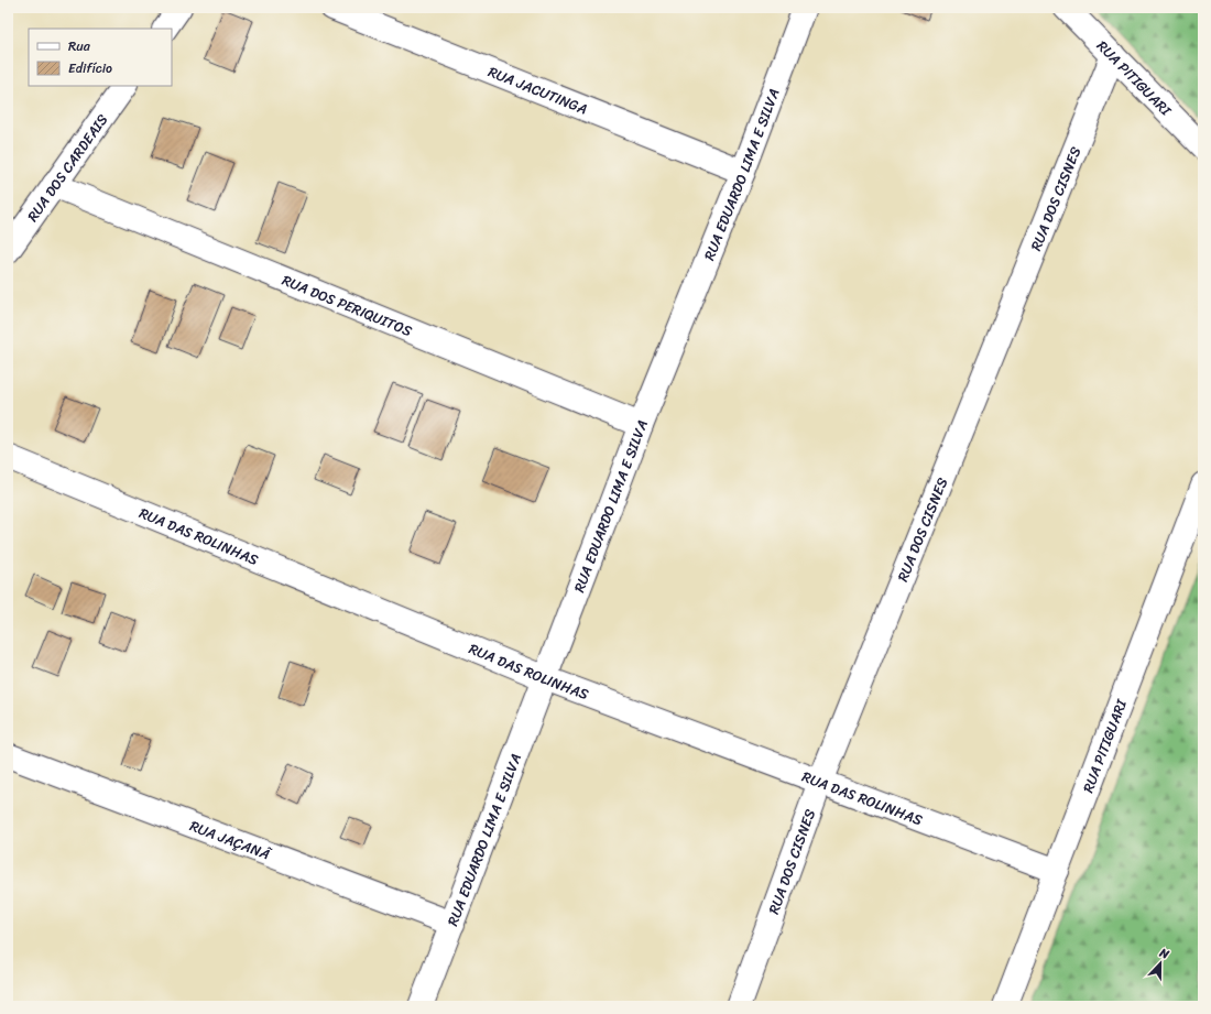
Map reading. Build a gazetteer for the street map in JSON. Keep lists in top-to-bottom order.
{
  "streets": {
    "street": [
      "RUA PITIGUARI",
      "RUA JACUTINGA",
      "RUA DOS CARDEAIS",
      "RUA EDUARDO LIMA E SILVA",
      "RUA DOS CISNES",
      "RUA DOS PERIQUITOS",
      "RUA DAS ROLINHAS",
      "RUA JAÇANÃ"
    ]
  },
  "crossings": [
    ["RUA PITIGUARI", "RUA DOS CISNES"],
    ["RUA PITIGUARI", "RUA DAS ROLINHAS"],
    ["RUA JACUTINGA", "RUA EDUARDO LIMA E SILVA"],
    ["RUA DOS CARDEAIS", "RUA DOS PERIQUITOS"],
    ["RUA EDUARDO LIMA E SILVA", "RUA DOS PERIQUITOS"],
    ["RUA EDUARDO LIMA E SILVA", "RUA DAS ROLINHAS"],
    ["RUA EDUARDO LIMA E SILVA", "RUA JAÇANÃ"],
    ["RUA DOS CISNES", "RUA DAS ROLINHAS"]
  ],
  "legend": ["Rua", "Edifício"],
  "north": "top"
}
